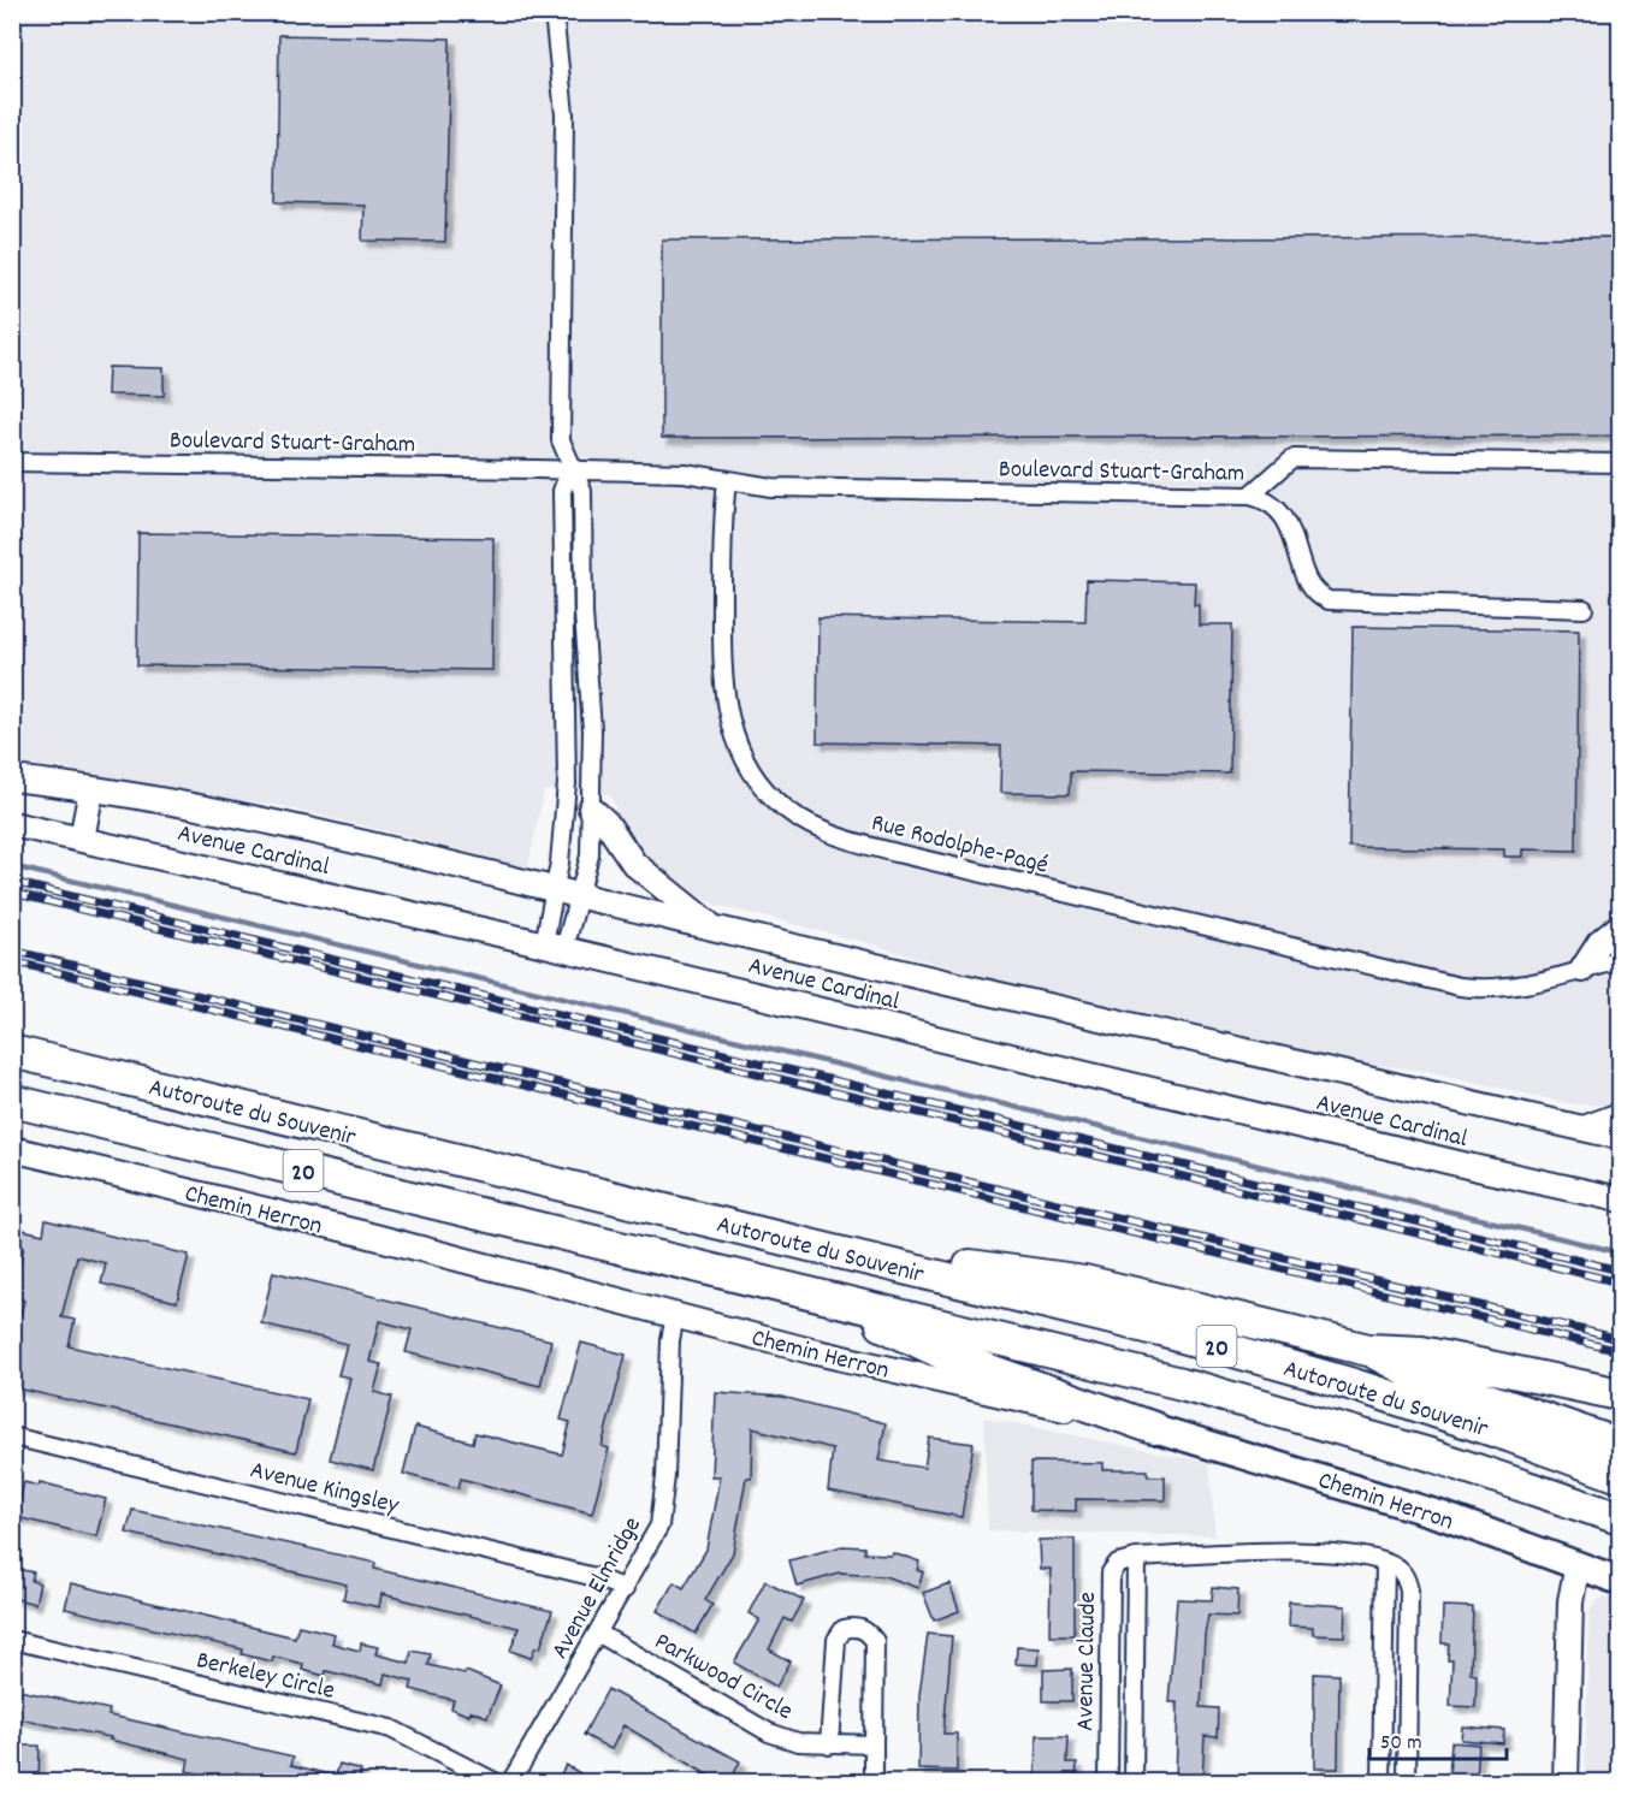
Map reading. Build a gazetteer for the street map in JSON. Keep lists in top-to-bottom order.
{
  "streets": {
    "highway": ["Autoroute du Souvenir", "20"],
    "main road": ["Avenue Cardinal", "Chemin Herron"],
    "street": [
      "Boulevard Stuart-Graham",
      "Rue Rodolphe-Pagé",
      "Avenue Kingsley",
      "Avenue Elmridge",
      "Avenue Claude",
      "Berkeley Circle",
      "Parkwood Circle"
    ]
  },
  "crossings": [
    ["Boulevard Stuart-Graham", "Rue Rodolphe-Pagé"],
    ["Chemin Herron", "Avenue Elmridge"],
    ["Avenue Kingsley", "Avenue Elmridge"],
    ["Avenue Elmridge", "Parkwood Circle"]
  ],
  "scale_bar": "50 m"
}
